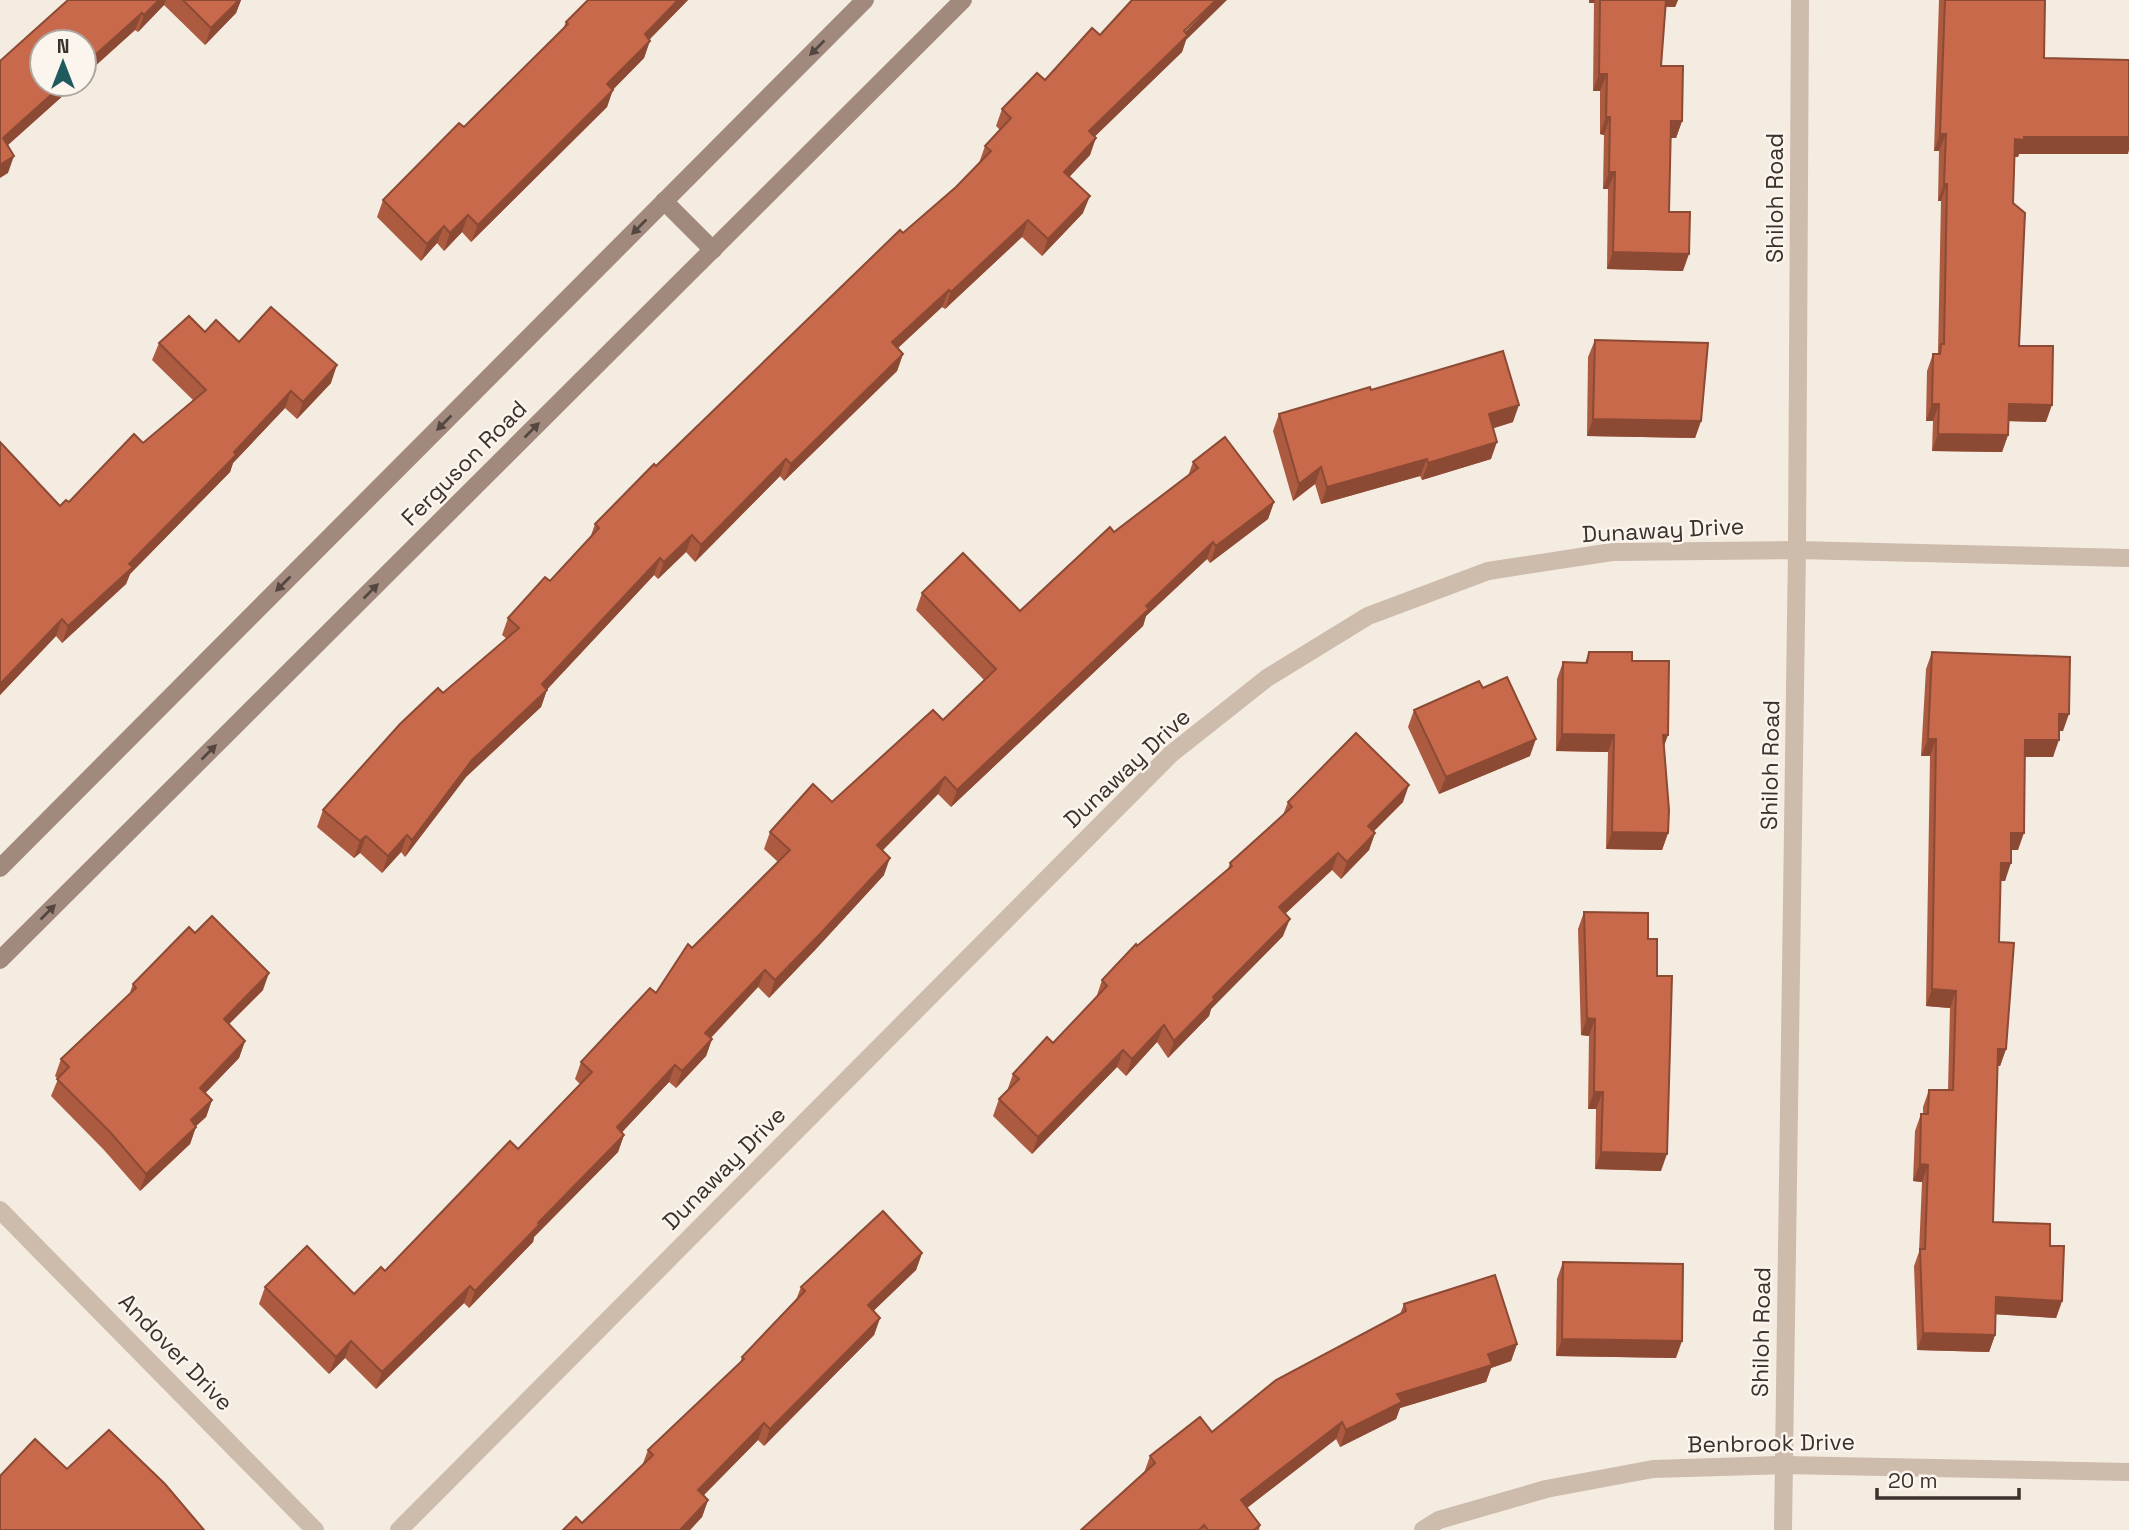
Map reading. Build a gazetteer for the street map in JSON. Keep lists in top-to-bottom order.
{
  "streets": {
    "main road": ["Ferguson Road"],
    "street": [
      "Shiloh Road",
      "Dunaway Drive",
      "Andover Drive",
      "Benbrook Drive"
    ]
  },
  "crossings": [
    ["Shiloh Road", "Dunaway Drive"],
    ["Shiloh Road", "Benbrook Drive"]
  ],
  "scale_bar": "20 m",
  "north": "top"
}
